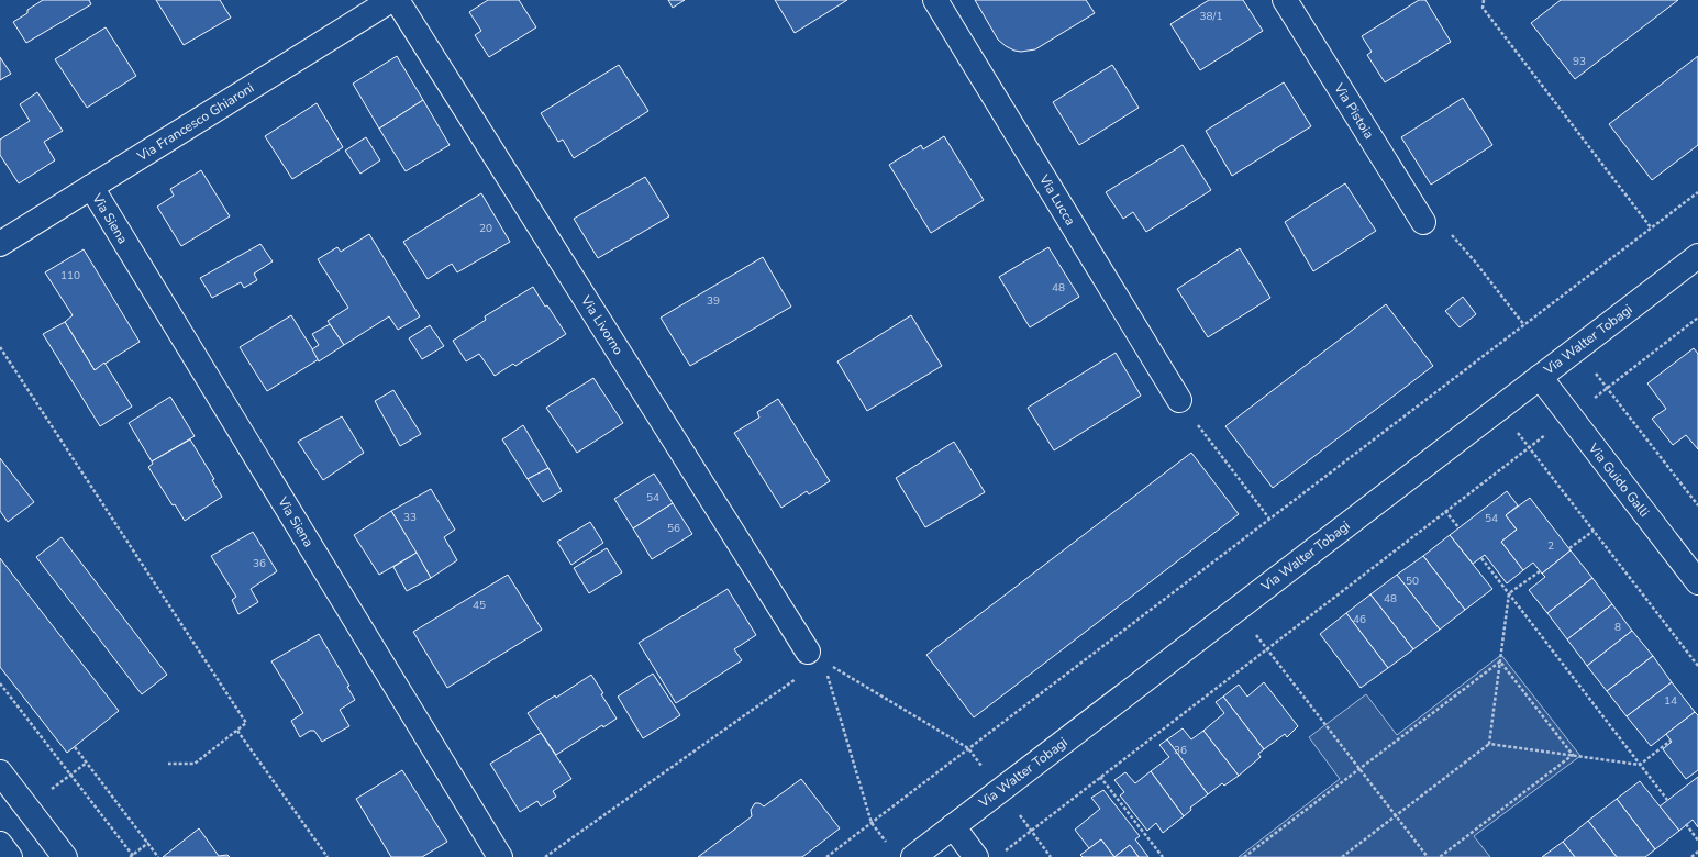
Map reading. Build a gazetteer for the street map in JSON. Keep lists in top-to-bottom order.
{
  "streets": {
    "street": [
      "Via Pistoia",
      "Via Francesco Ghiaroni",
      "Via Lucca",
      "Via Siena",
      "Via Livorno",
      "Via Walter Tobagi",
      "Via Guido Galli"
    ]
  },
  "crossings": [
    ["Via Francesco Ghiaroni", "Via Siena"],
    ["Via Walter Tobagi", "Via Guido Galli"]
  ],
  "house_numbers": [
    "38/1",
    "93",
    "20",
    "110",
    "48",
    "39",
    "54",
    "33",
    "54",
    "56",
    "2",
    "36",
    "50",
    "48",
    "45",
    "46",
    "8",
    "14",
    "36"
  ]
}
